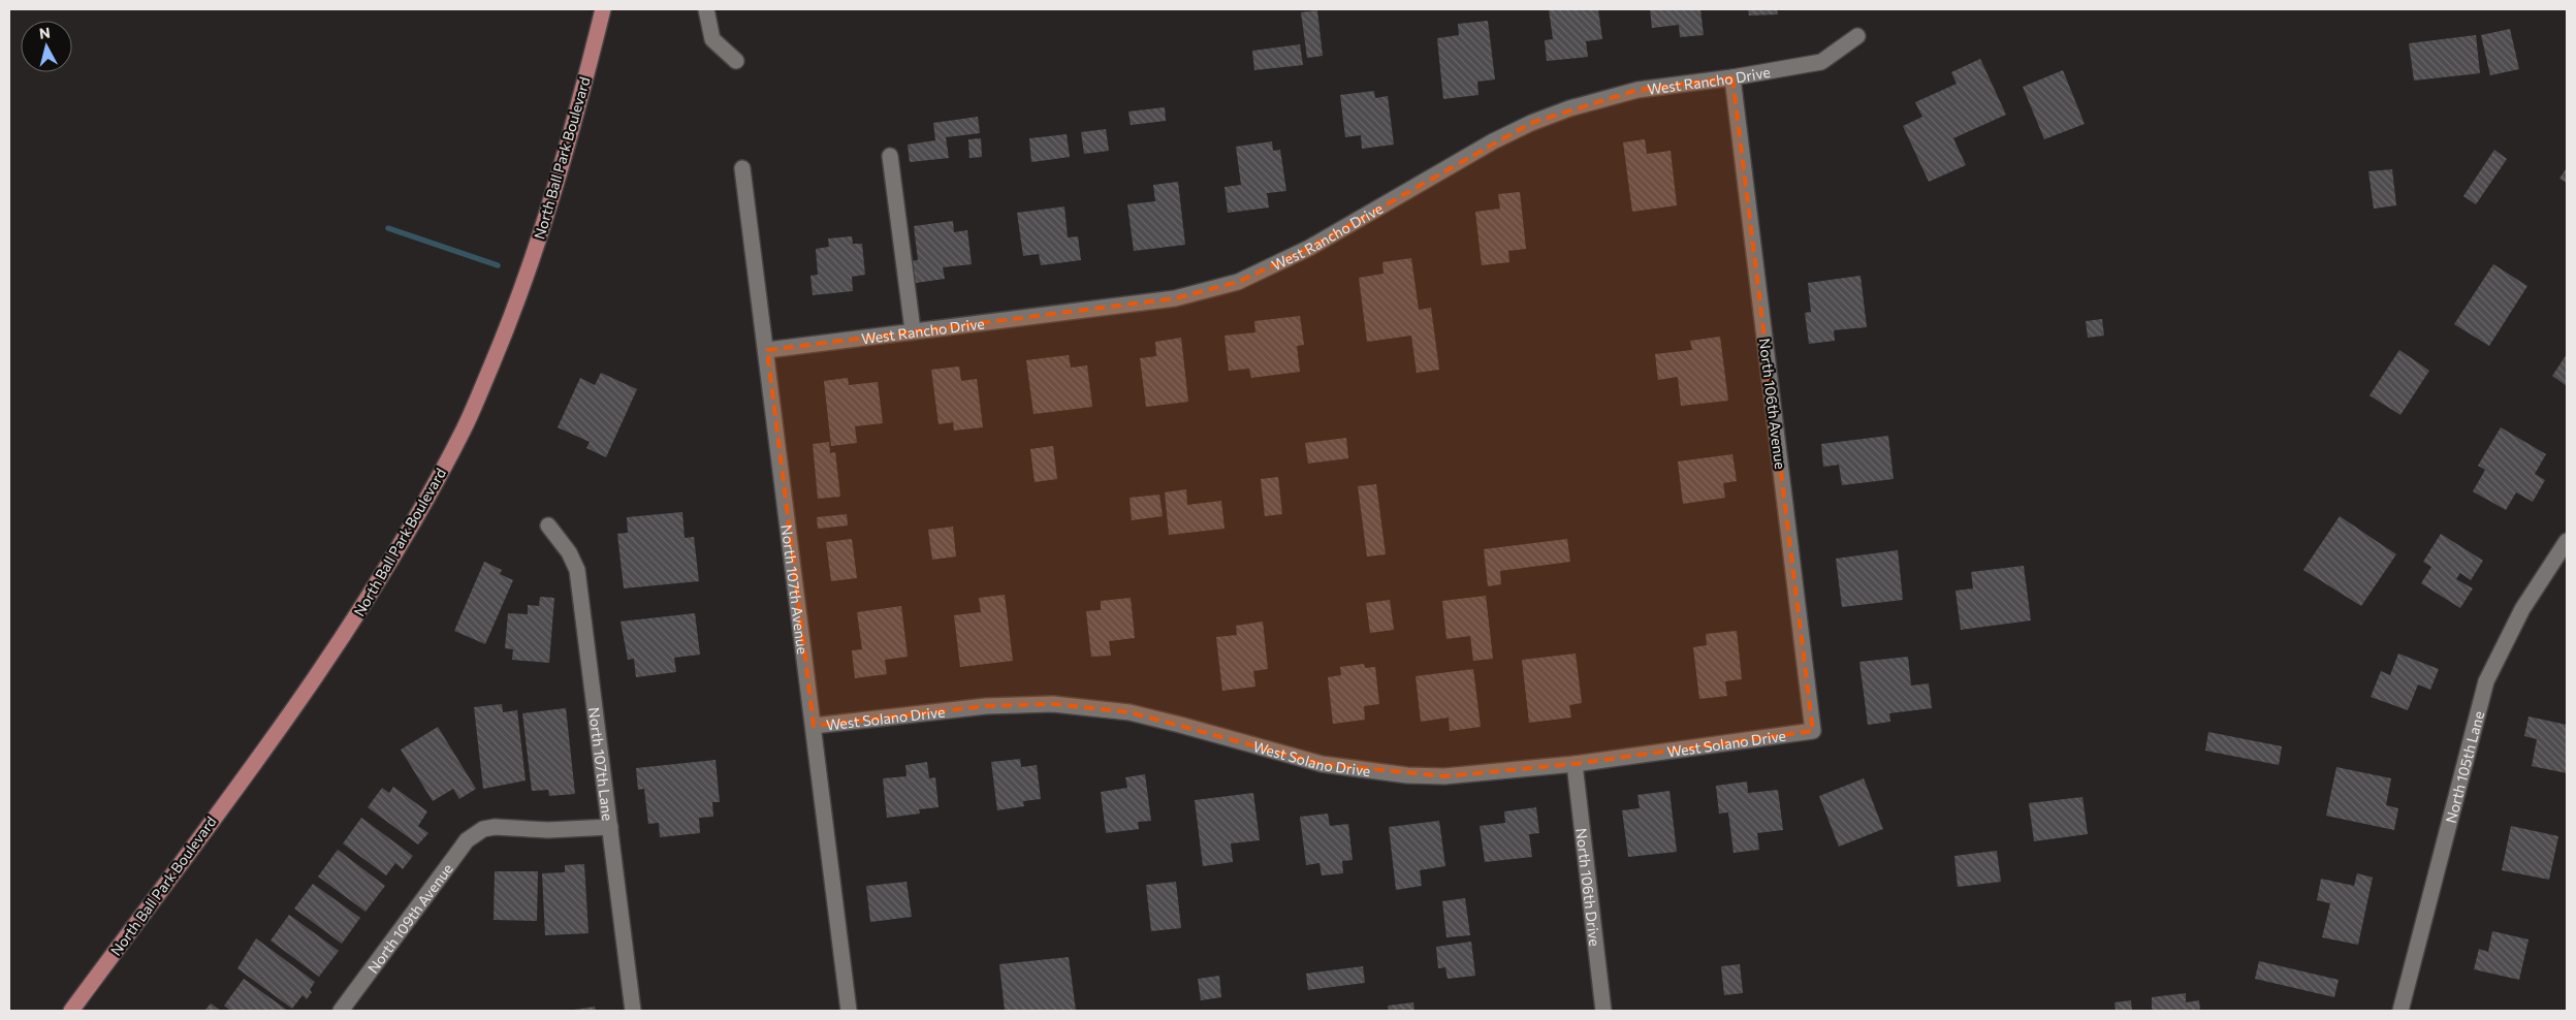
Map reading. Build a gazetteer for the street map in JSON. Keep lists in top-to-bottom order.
{
  "streets": {
    "main road": ["North Ball Park Boulevard"],
    "street": [
      "West Rancho Drive",
      "North 106th Avenue",
      "North 107th Avenue",
      "West Solano Drive",
      "North 107th Lane",
      "North 105th Lane",
      "North 106th Drive",
      "North 109th Avenue"
    ]
  },
  "crossings": [
    ["West Rancho Drive", "North 106th Avenue"],
    ["West Rancho Drive", "North 107th Avenue"],
    ["North 106th Avenue", "West Solano Drive"],
    ["North 107th Avenue", "West Solano Drive"],
    ["West Solano Drive", "North 106th Drive"],
    ["North 107th Lane", "North 109th Avenue"]
  ],
  "north": "top"
}
